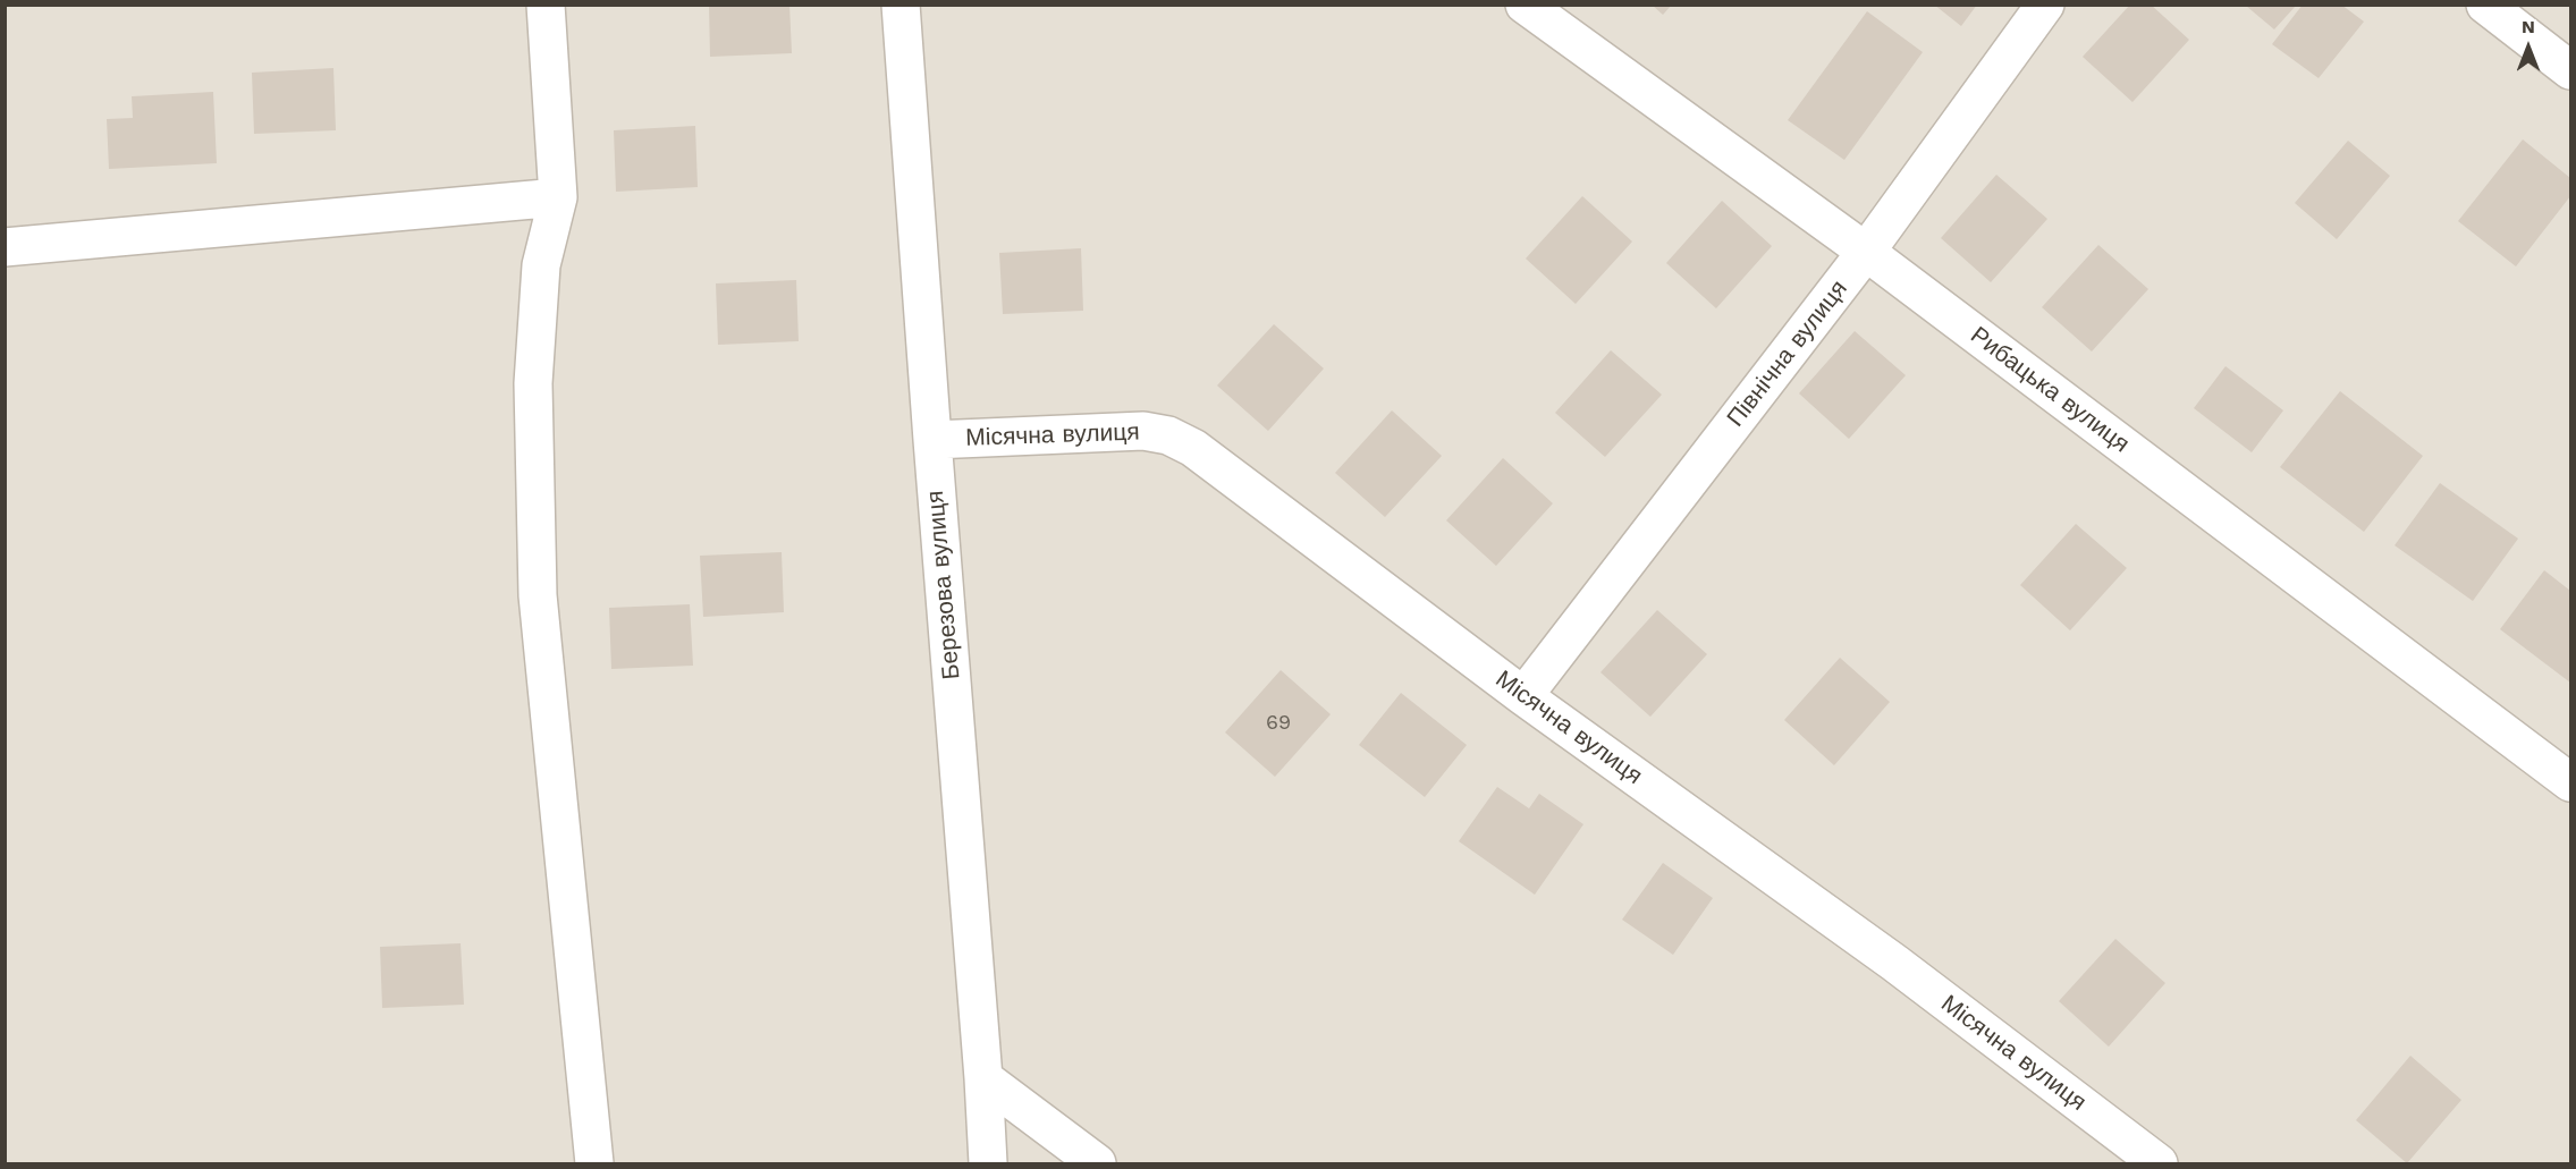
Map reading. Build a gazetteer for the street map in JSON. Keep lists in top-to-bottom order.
{
  "streets": {
    "street": [
      "Північна вулиця",
      "Рибацька вулиця",
      "Місячна вулиця",
      "Березова вулиця"
    ]
  },
  "crossings": [
    ["Північна вулиця", "Рибацька вулиця"],
    ["Північна вулиця", "Місячна вулиця"],
    ["Місячна вулиця", "Березова вулиця"]
  ],
  "house_numbers": ["69"],
  "north": "top"
}
